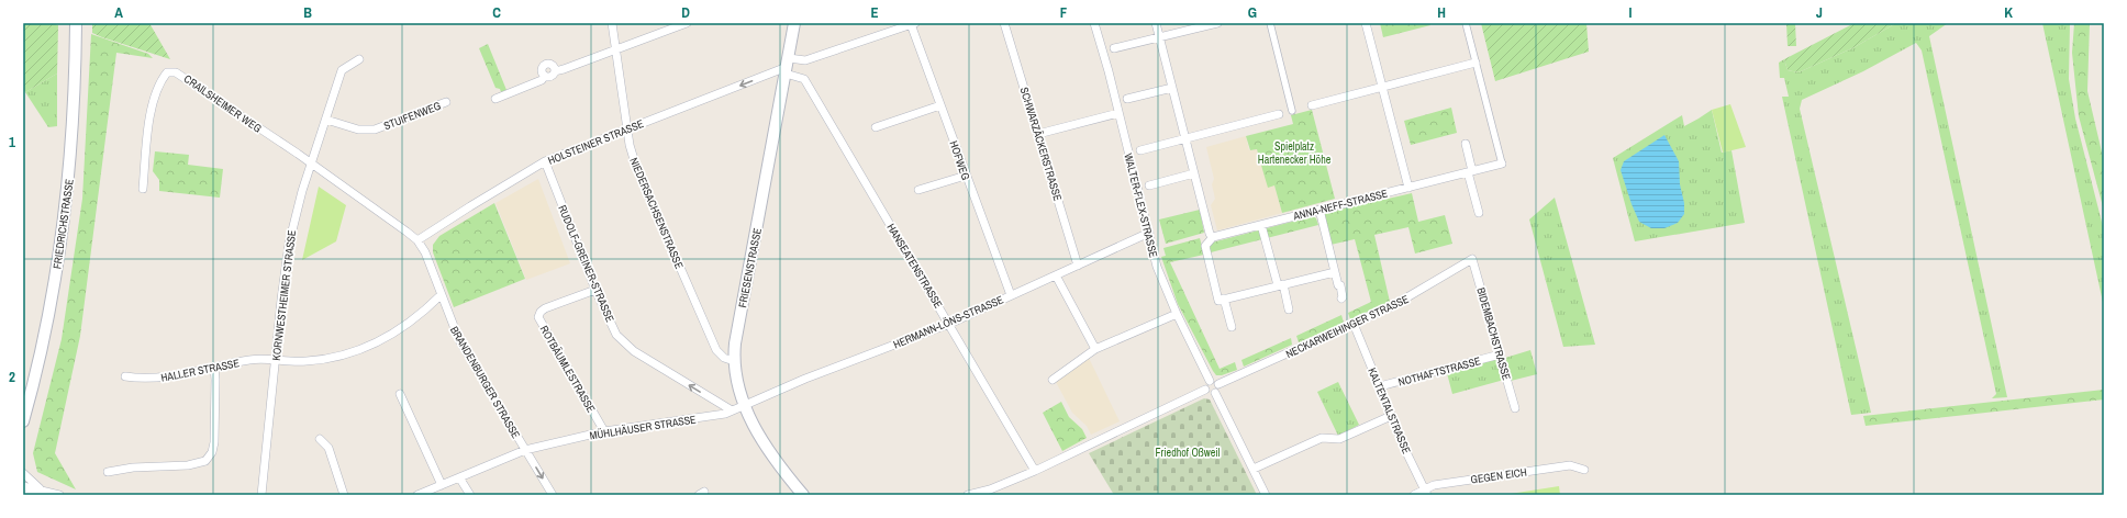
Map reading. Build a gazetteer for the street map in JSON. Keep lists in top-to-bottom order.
{
  "streets": {
    "main road": ["FRIEDRICHSTRASSE", "FRIESENSTRASSE"],
    "street": [
      "CRAILSHEIMER WEG",
      "STUIFENWEG",
      "HOLSTEINER STRASSE",
      "SCHWARZÄCKERSTRASSE",
      "HOFWEG",
      "ANNA-NEFF-STRASSE",
      "WALTER-FLEX-STRASSE",
      "NIEDERSACHSENSTRASSE",
      "RUDOLF-GREINER-STRASSE",
      "HANSEATENSTRASSE",
      "KORNWESTHEIMER STRASSE",
      "HERMANN-LÖNS-STRASSE",
      "NECKARWEIHINGER STRASSE",
      "BIDEMBACHSTRASSE",
      "ROTBÄUMLESTRASSE",
      "HALLER STRASSE",
      "NOTHAFTSTRASSE",
      "BRANDENBURGER STRASSE",
      "KALTENTALSTRASSE",
      "MÜHLHÄUSER STRASSE",
      "GEGEN EICH"
    ]
  },
  "crossings": [
    ["CRAILSHEIMER WEG", "KORNWESTHEIMER STRASSE"],
    ["CRAILSHEIMER WEG", "BRANDENBURGER STRASSE"],
    ["STUIFENWEG", "KORNWESTHEIMER STRASSE"],
    ["HOLSTEINER STRASSE", "NIEDERSACHSENSTRASSE"],
    ["HOLSTEINER STRASSE", "RUDOLF-GREINER-STRASSE"],
    ["HOLSTEINER STRASSE", "HANSEATENSTRASSE"],
    ["HOLSTEINER STRASSE", "FRIESENSTRASSE"],
    ["HOLSTEINER STRASSE", "BRANDENBURGER STRASSE"],
    ["SCHWARZÄCKERSTRASSE", "HERMANN-LÖNS-STRASSE"],
    ["HOFWEG", "HERMANN-LÖNS-STRASSE"],
    ["WALTER-FLEX-STRASSE", "HERMANN-LÖNS-STRASSE"],
    ["WALTER-FLEX-STRASSE", "NECKARWEIHINGER STRASSE"],
    ["NIEDERSACHSENSTRASSE", "FRIESENSTRASSE"],
    ["RUDOLF-GREINER-STRASSE", "ROTBÄUMLESTRASSE"],
    ["RUDOLF-GREINER-STRASSE", "MÜHLHÄUSER STRASSE"],
    ["HANSEATENSTRASSE", "FRIESENSTRASSE"],
    ["HANSEATENSTRASSE", "HERMANN-LÖNS-STRASSE"],
    ["FRIESENSTRASSE", "HERMANN-LÖNS-STRASSE"],
    ["FRIESENSTRASSE", "MÜHLHÄUSER STRASSE"],
    ["KORNWESTHEIMER STRASSE", "HALLER STRASSE"],
    ["KORNWESTHEIMER STRASSE", "BRANDENBURGER STRASSE"],
    ["HERMANN-LÖNS-STRASSE", "MÜHLHÄUSER STRASSE"],
    ["NECKARWEIHINGER STRASSE", "BIDEMBACHSTRASSE"],
    ["NECKARWEIHINGER STRASSE", "KALTENTALSTRASSE"],
    ["BIDEMBACHSTRASSE", "NOTHAFTSTRASSE"],
    ["ROTBÄUMLESTRASSE", "MÜHLHÄUSER STRASSE"],
    ["HALLER STRASSE", "BRANDENBURGER STRASSE"],
    ["NOTHAFTSTRASSE", "KALTENTALSTRASSE"],
    ["BRANDENBURGER STRASSE", "MÜHLHÄUSER STRASSE"],
    ["KALTENTALSTRASSE", "GEGEN EICH"]
  ],
  "one_way": ["HOLSTEINER STRASSE", "RUDOLF-GREINER-STRASSE"],
  "parks": ["Spielplatz Hartenecker Höhe", "Friedhof Oßweil"],
  "grid": {
    "columns": [
      "A",
      "B",
      "C",
      "D",
      "E",
      "F",
      "G",
      "H",
      "I",
      "J",
      "K"
    ],
    "rows": ["1", "2"]
  }
}
